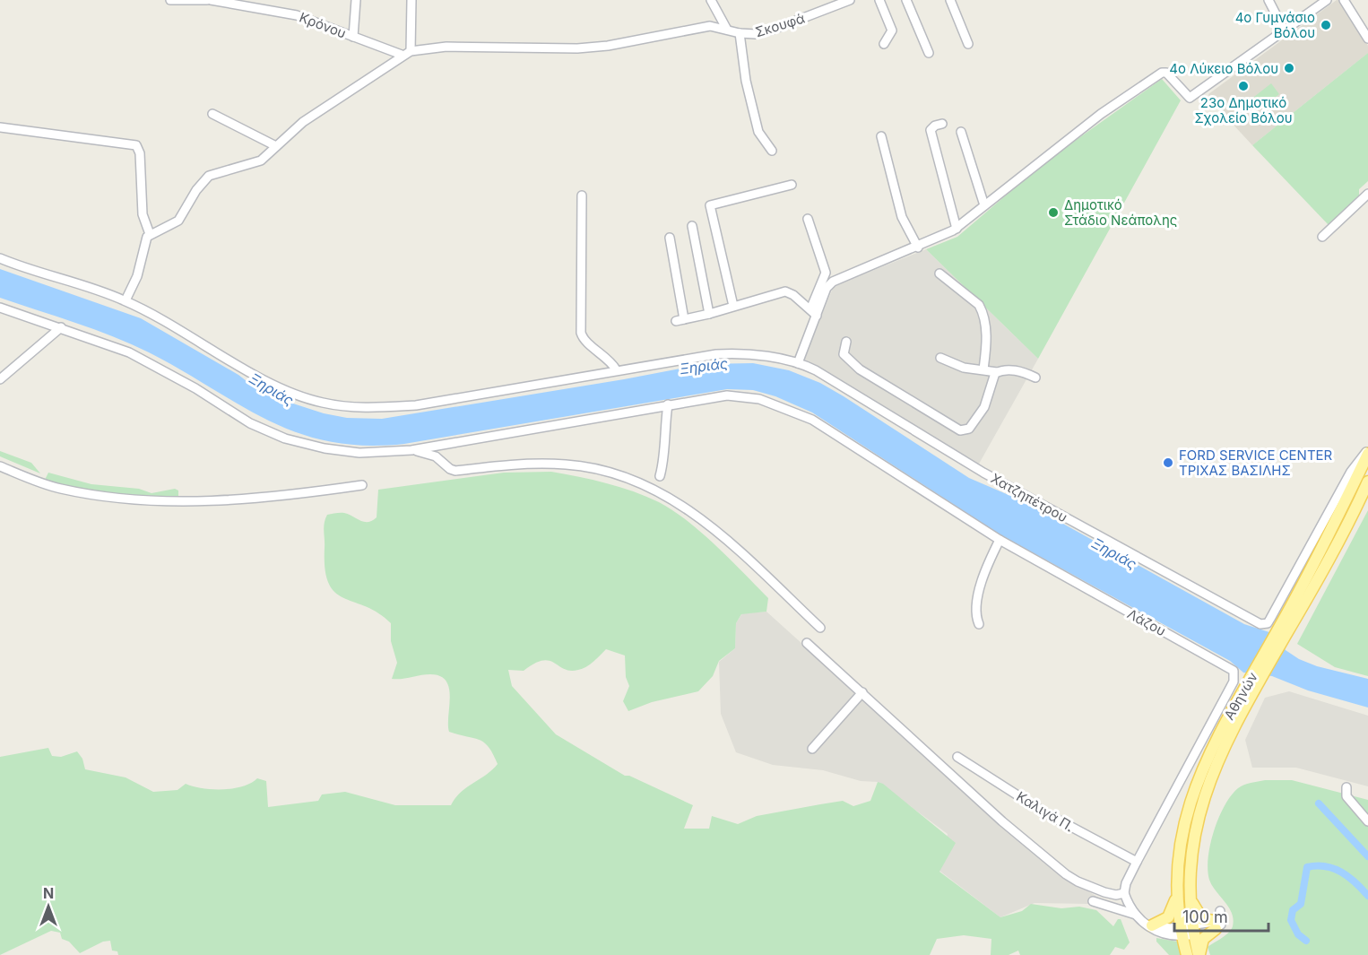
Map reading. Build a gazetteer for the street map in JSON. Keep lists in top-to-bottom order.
{
  "streets": {
    "main road": ["Αθηνών"],
    "street": [
      "Κρόνου",
      "Σκουφά",
      "Χατζηπέτρου",
      "Λάζου",
      "Καλιγά Π."
    ]
  },
  "crossings": [
    ["Κρόνου", "Σκουφά"],
    ["Λάζου", "Αθηνών"],
    ["Αθηνών", "Καλιγά Π."]
  ],
  "water": ["Ξηριάς"],
  "places": [
    "4ο Γυμνάσιο Βόλου",
    "4ο Λύκειο Βόλου",
    "23ο Δημοτικό Σχολείο Βόλου",
    "Δημοτικό Στάδιο Νεάπολης",
    "FORD SERVICE CENTER ΤΡΙΧΑΣ ΒΑΣΙΛΗΣ"
  ],
  "scale_bar": "100 m",
  "north": "top"
}
